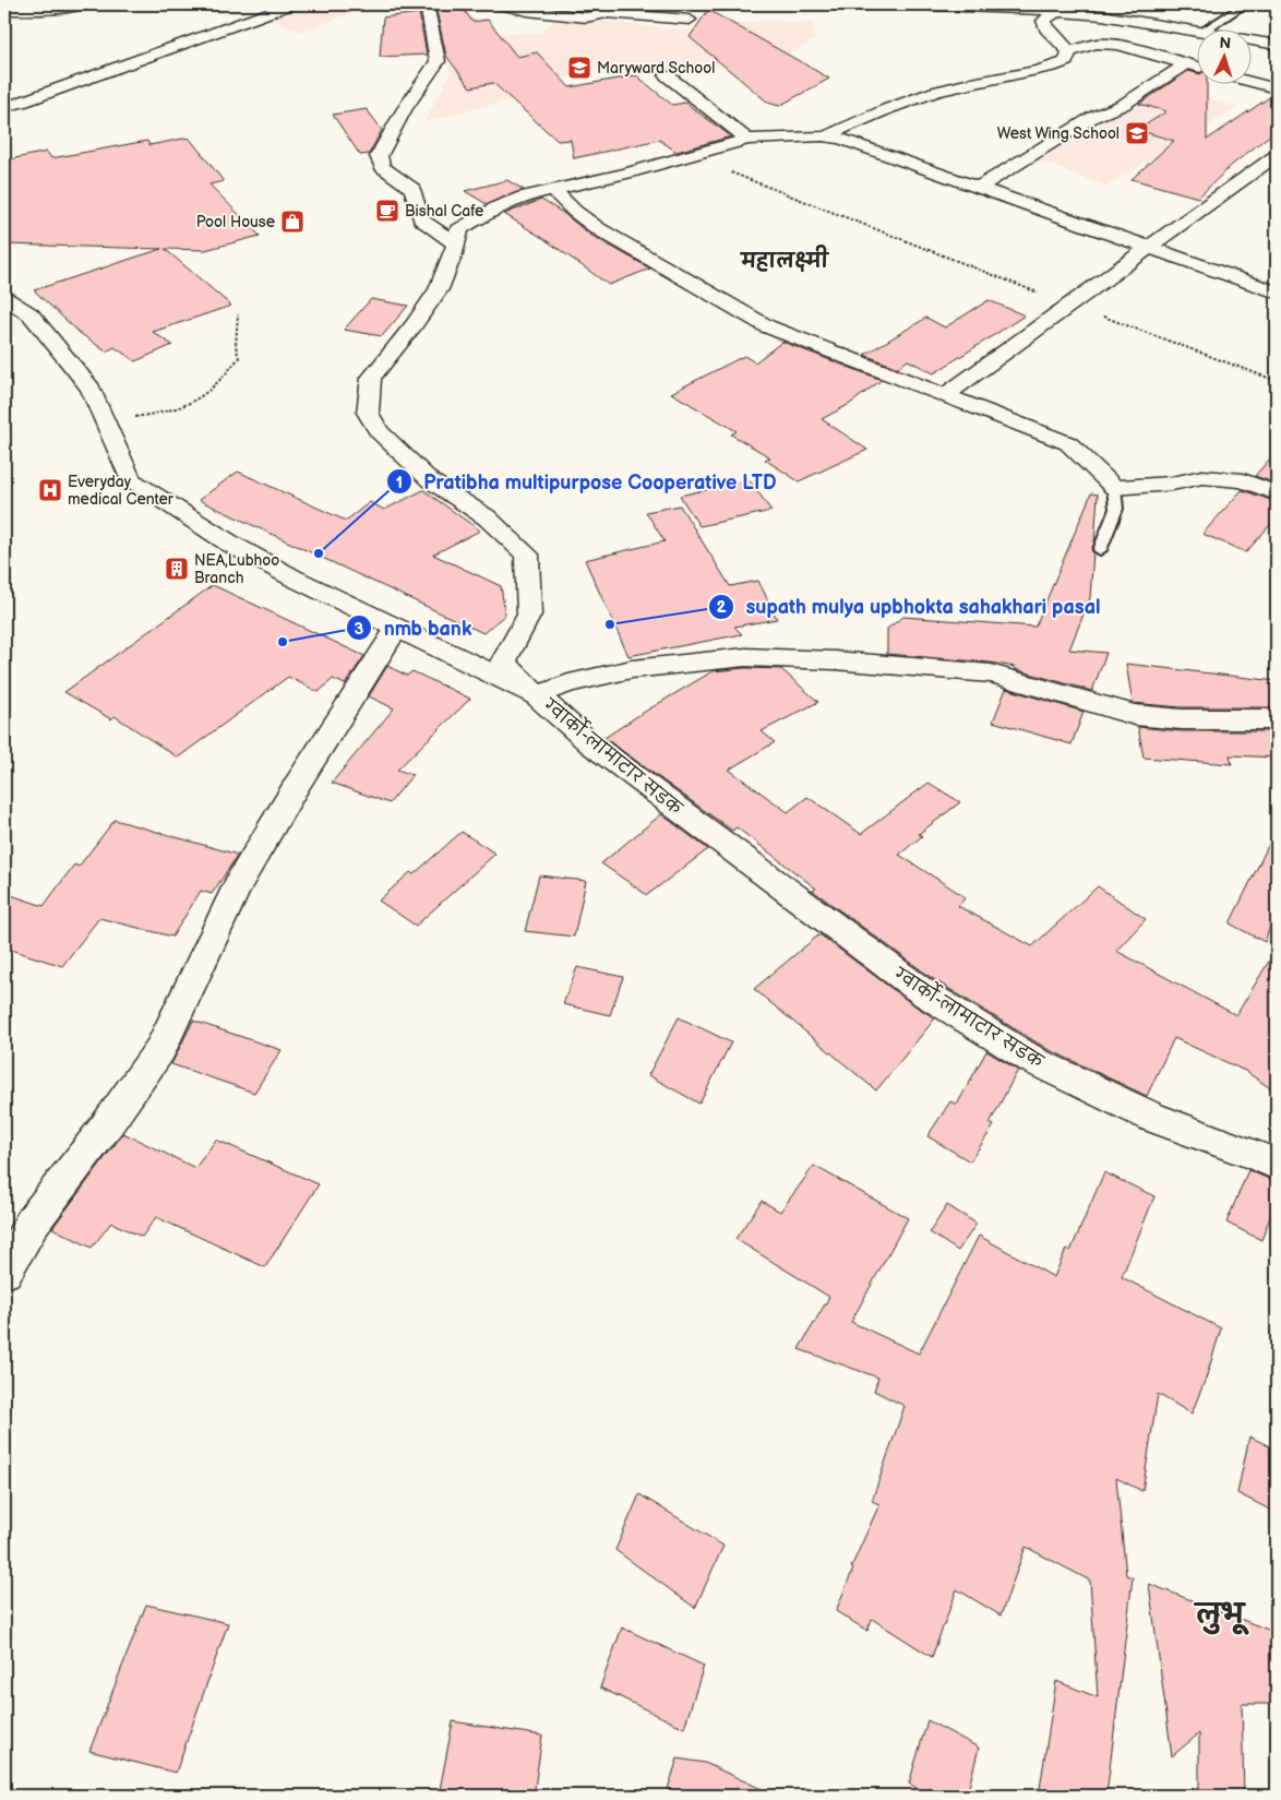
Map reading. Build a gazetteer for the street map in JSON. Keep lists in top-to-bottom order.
{
  "streets": {
    "street": ["ग्वार्को-लामाटार सडक"]
  },
  "districts": ["महालक्ष्मी", "लुभू"],
  "places": {
    "school or university": ["Maryward School", "West Wing School"],
    "cafe": ["Bishal Cafe"],
    "shop": ["Pool House"],
    "hospital": ["Everyday medical Center"],
    "other": ["Pratibha multipurpose Cooperative LTD", "supath mulya upbhokta sahakhari pasal", "nmb bank"],
    "building": ["NEA,Lubhoo Branch"]
  },
  "north": "top"
}
